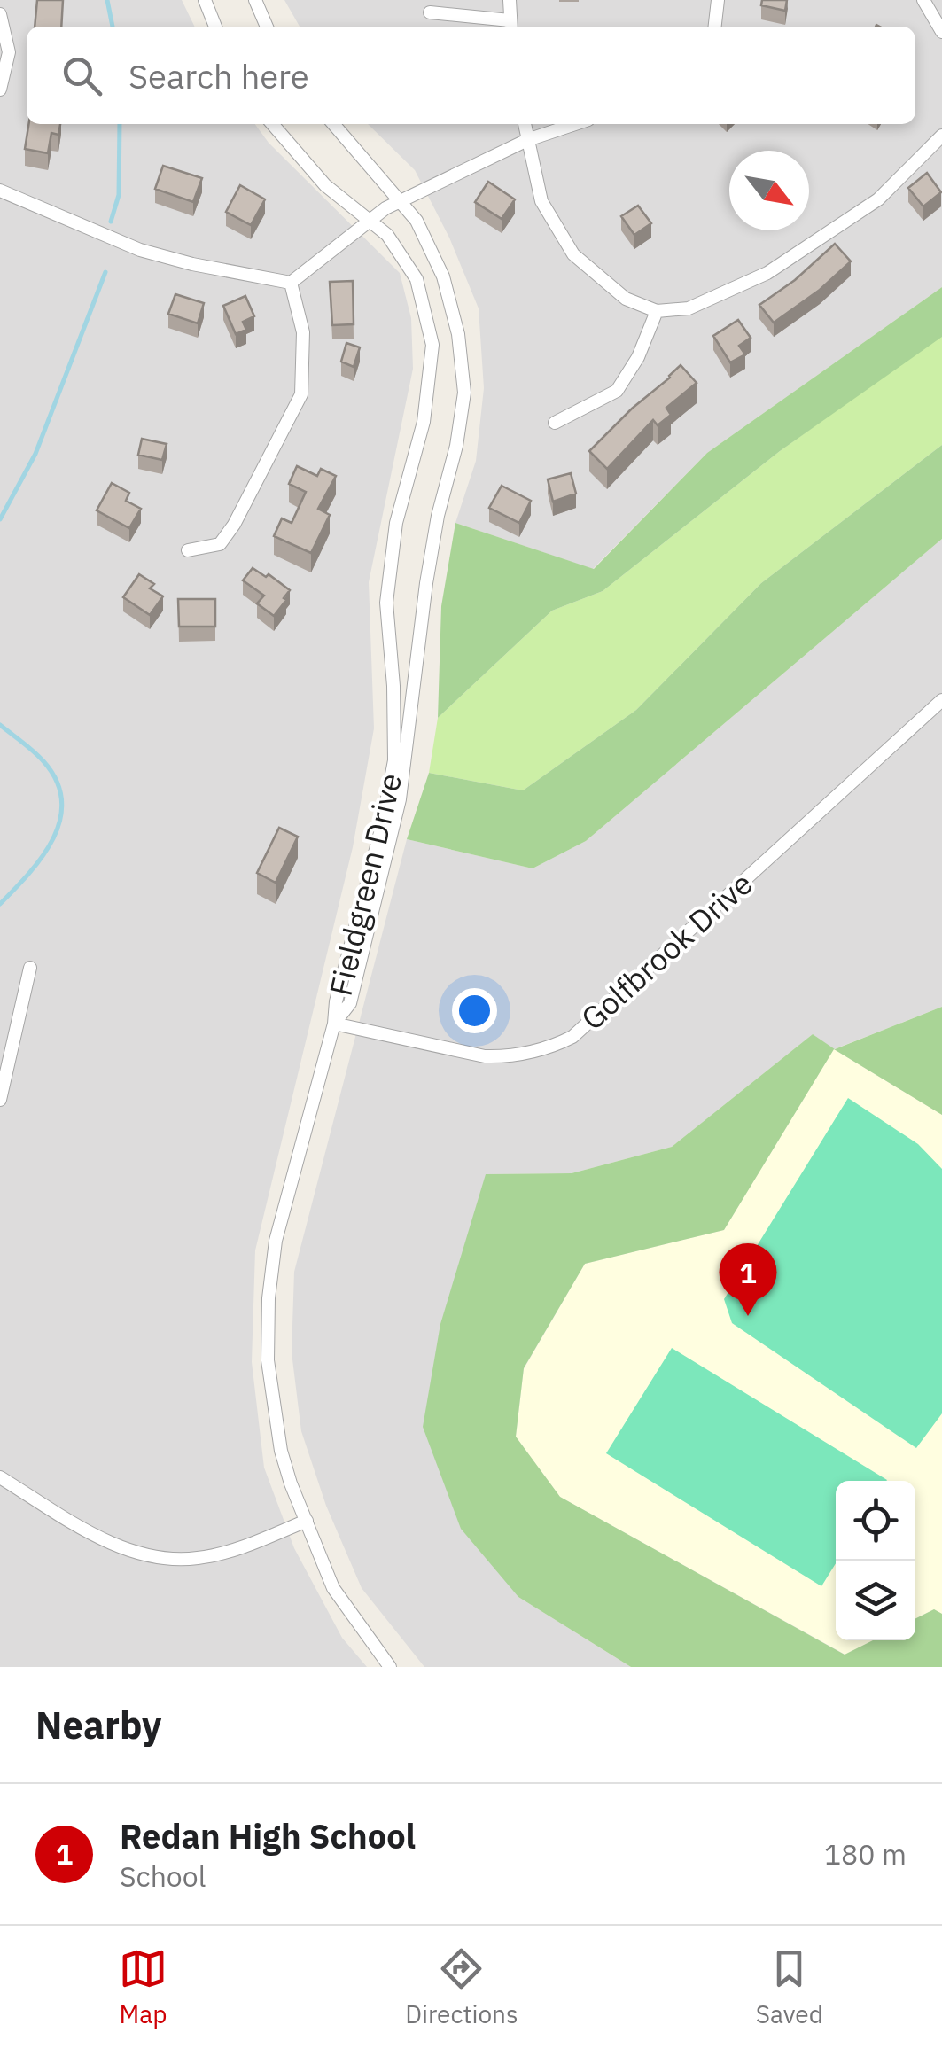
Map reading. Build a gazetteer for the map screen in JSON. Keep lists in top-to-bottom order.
{
  "streets": {
    "street": ["Fieldgreen Drive", "Golfbrook Drive"]
  },
  "crossings": [
    ["Fieldgreen Drive", "Golfbrook Drive"]
  ],
  "north": "bottom right",
  "page": {
    "search": "Search here",
    "pins": "1",
    "heading": "Nearby",
    "list": [
      {
        "mark": "1",
        "name": "Redan High School",
        "note": "School",
        "value": "180 m"
      }
    ],
    "nav": ["Map", "Directions", "Saved"]
  }
}
